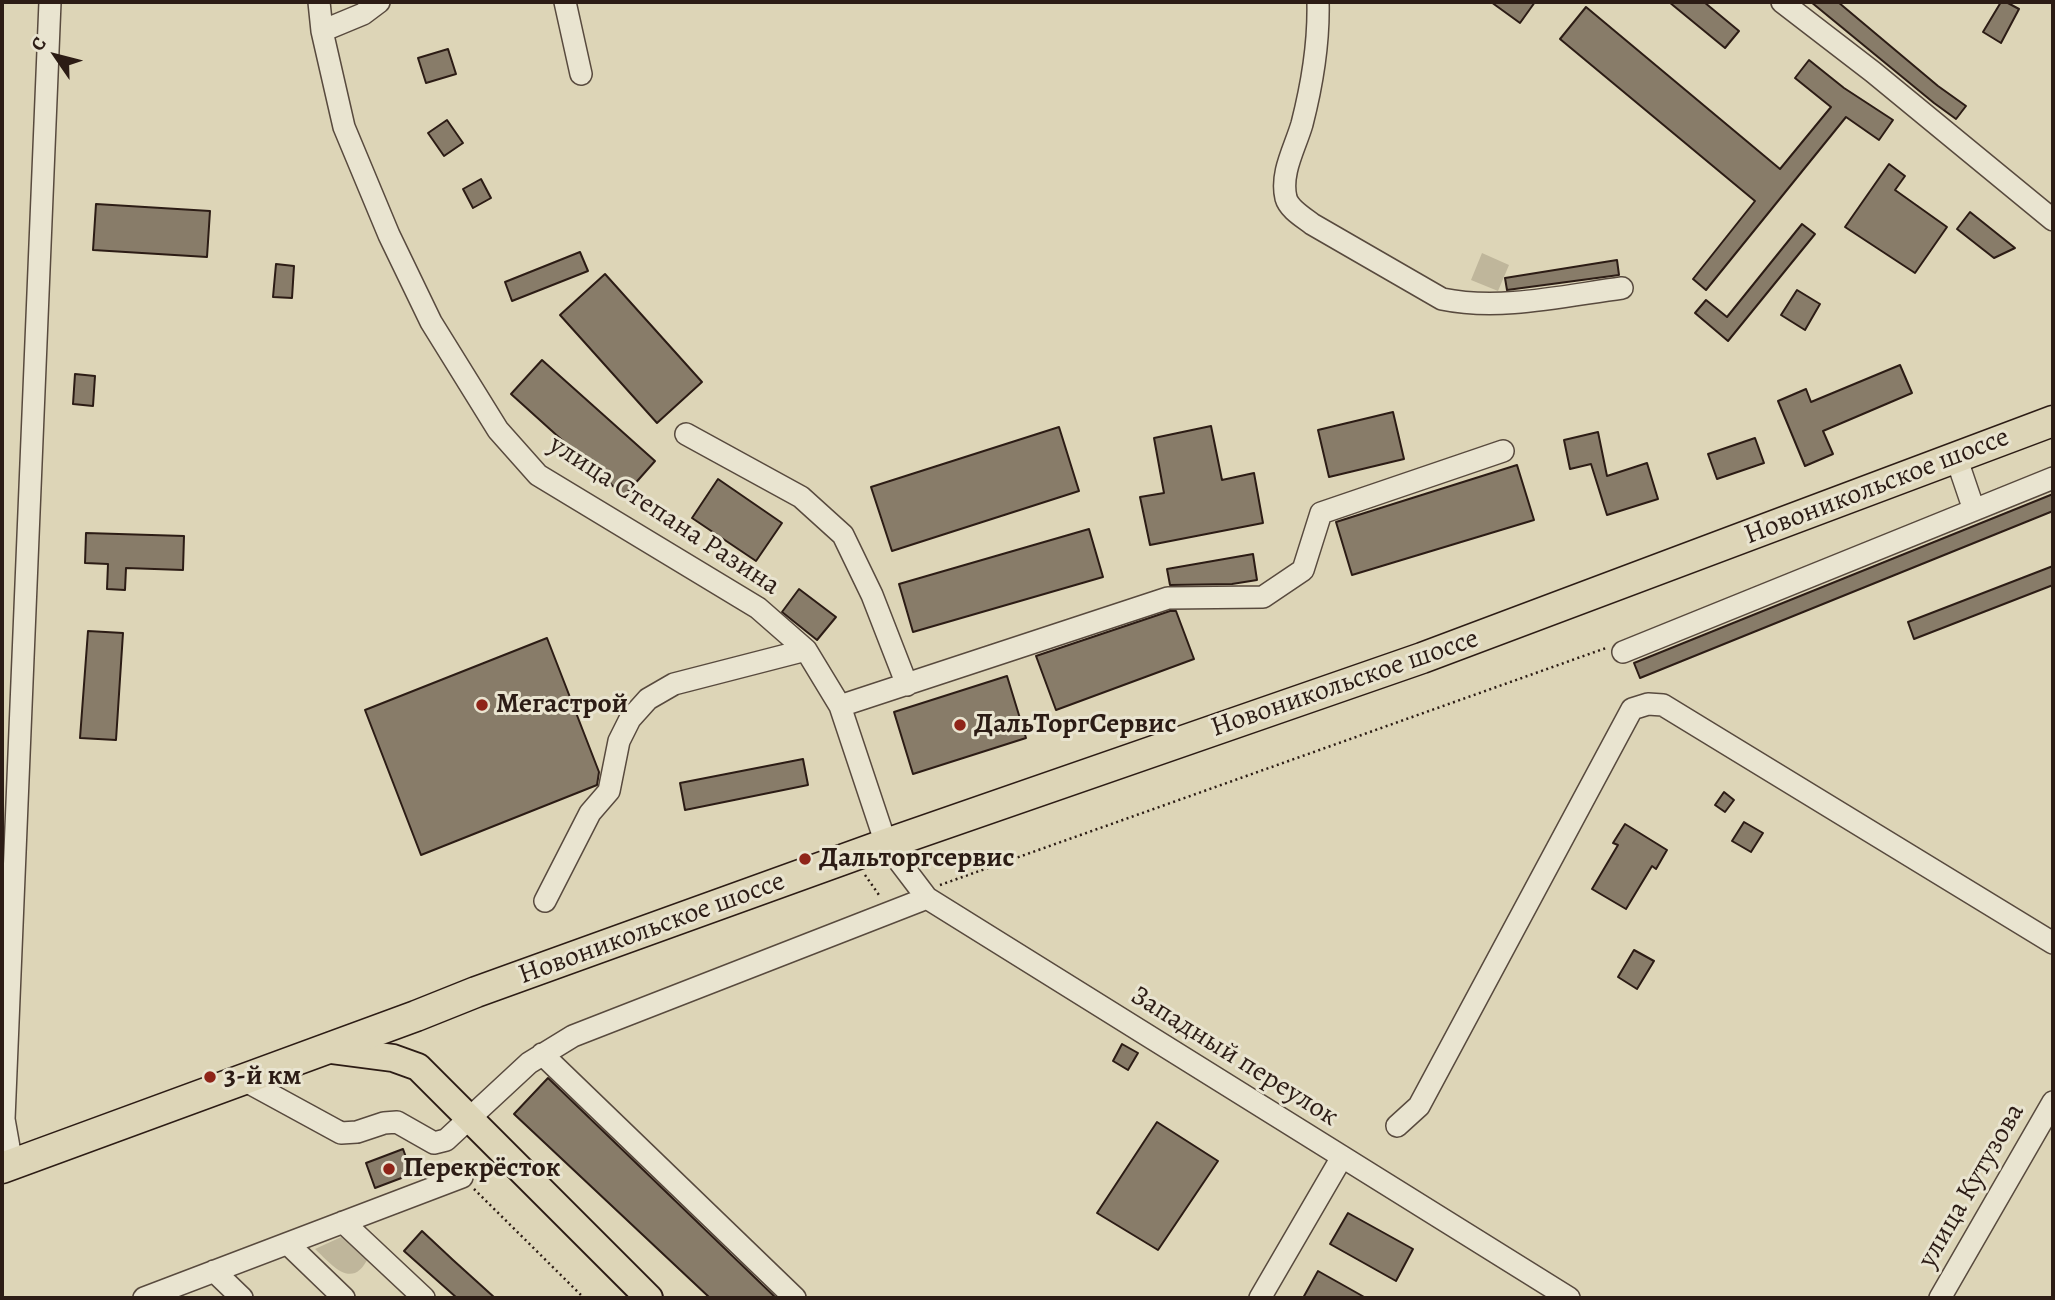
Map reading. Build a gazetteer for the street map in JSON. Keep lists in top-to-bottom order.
{
  "streets": {
    "highway": ["Новоникольское шоссе"],
    "street": ["улица Степана Разина", "Западный переулок", "улица Кутузова"]
  },
  "crossings": [
    ["Новоникольское шоссе", "улица Степана Разина"],
    ["Новоникольское шоссе", "Западный переулок"],
    ["улица Степана Разина", "Западный переулок"]
  ],
  "places": [
    "Мегастрой",
    "ДальТоргСервис",
    "Дальторгсервис",
    "3-й км",
    "Перекрёсток"
  ],
  "north": "top left"
}
